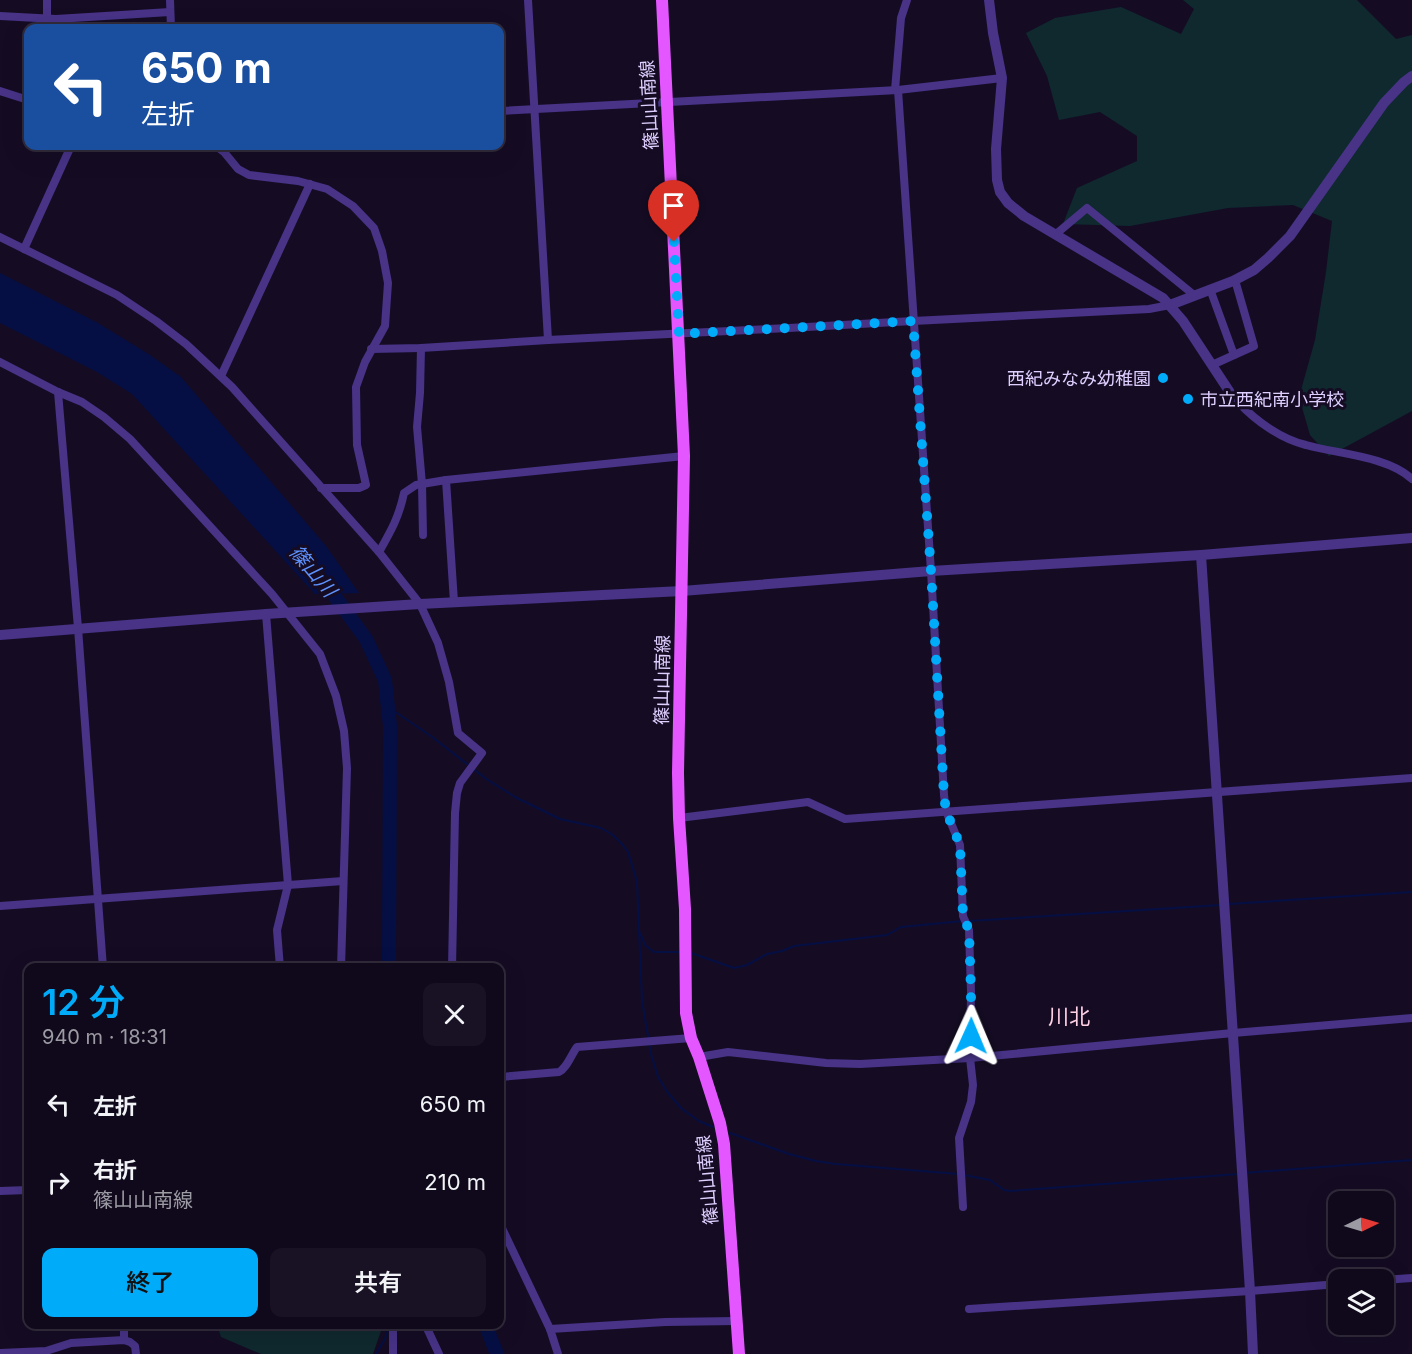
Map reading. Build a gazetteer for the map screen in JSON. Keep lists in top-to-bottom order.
{
  "streets": {
    "main road": ["篠山山南線"]
  },
  "districts": ["川北"],
  "water": ["篠山川"],
  "places": ["西紀みなみ幼稚園", "市立西紀南小学校"],
  "north": "right",
  "page": {
    "turn": ["650 m", "左折"],
    "heading": ["12 分", "940 m · 18:31"],
    "list": [
      {
        "name": "左折",
        "value": "650 m"
      },
      {
        "name": "右折",
        "note": "篠山山南線",
        "value": "210 m"
      }
    ],
    "buttons": ["終了", "共有"]
  }
}
